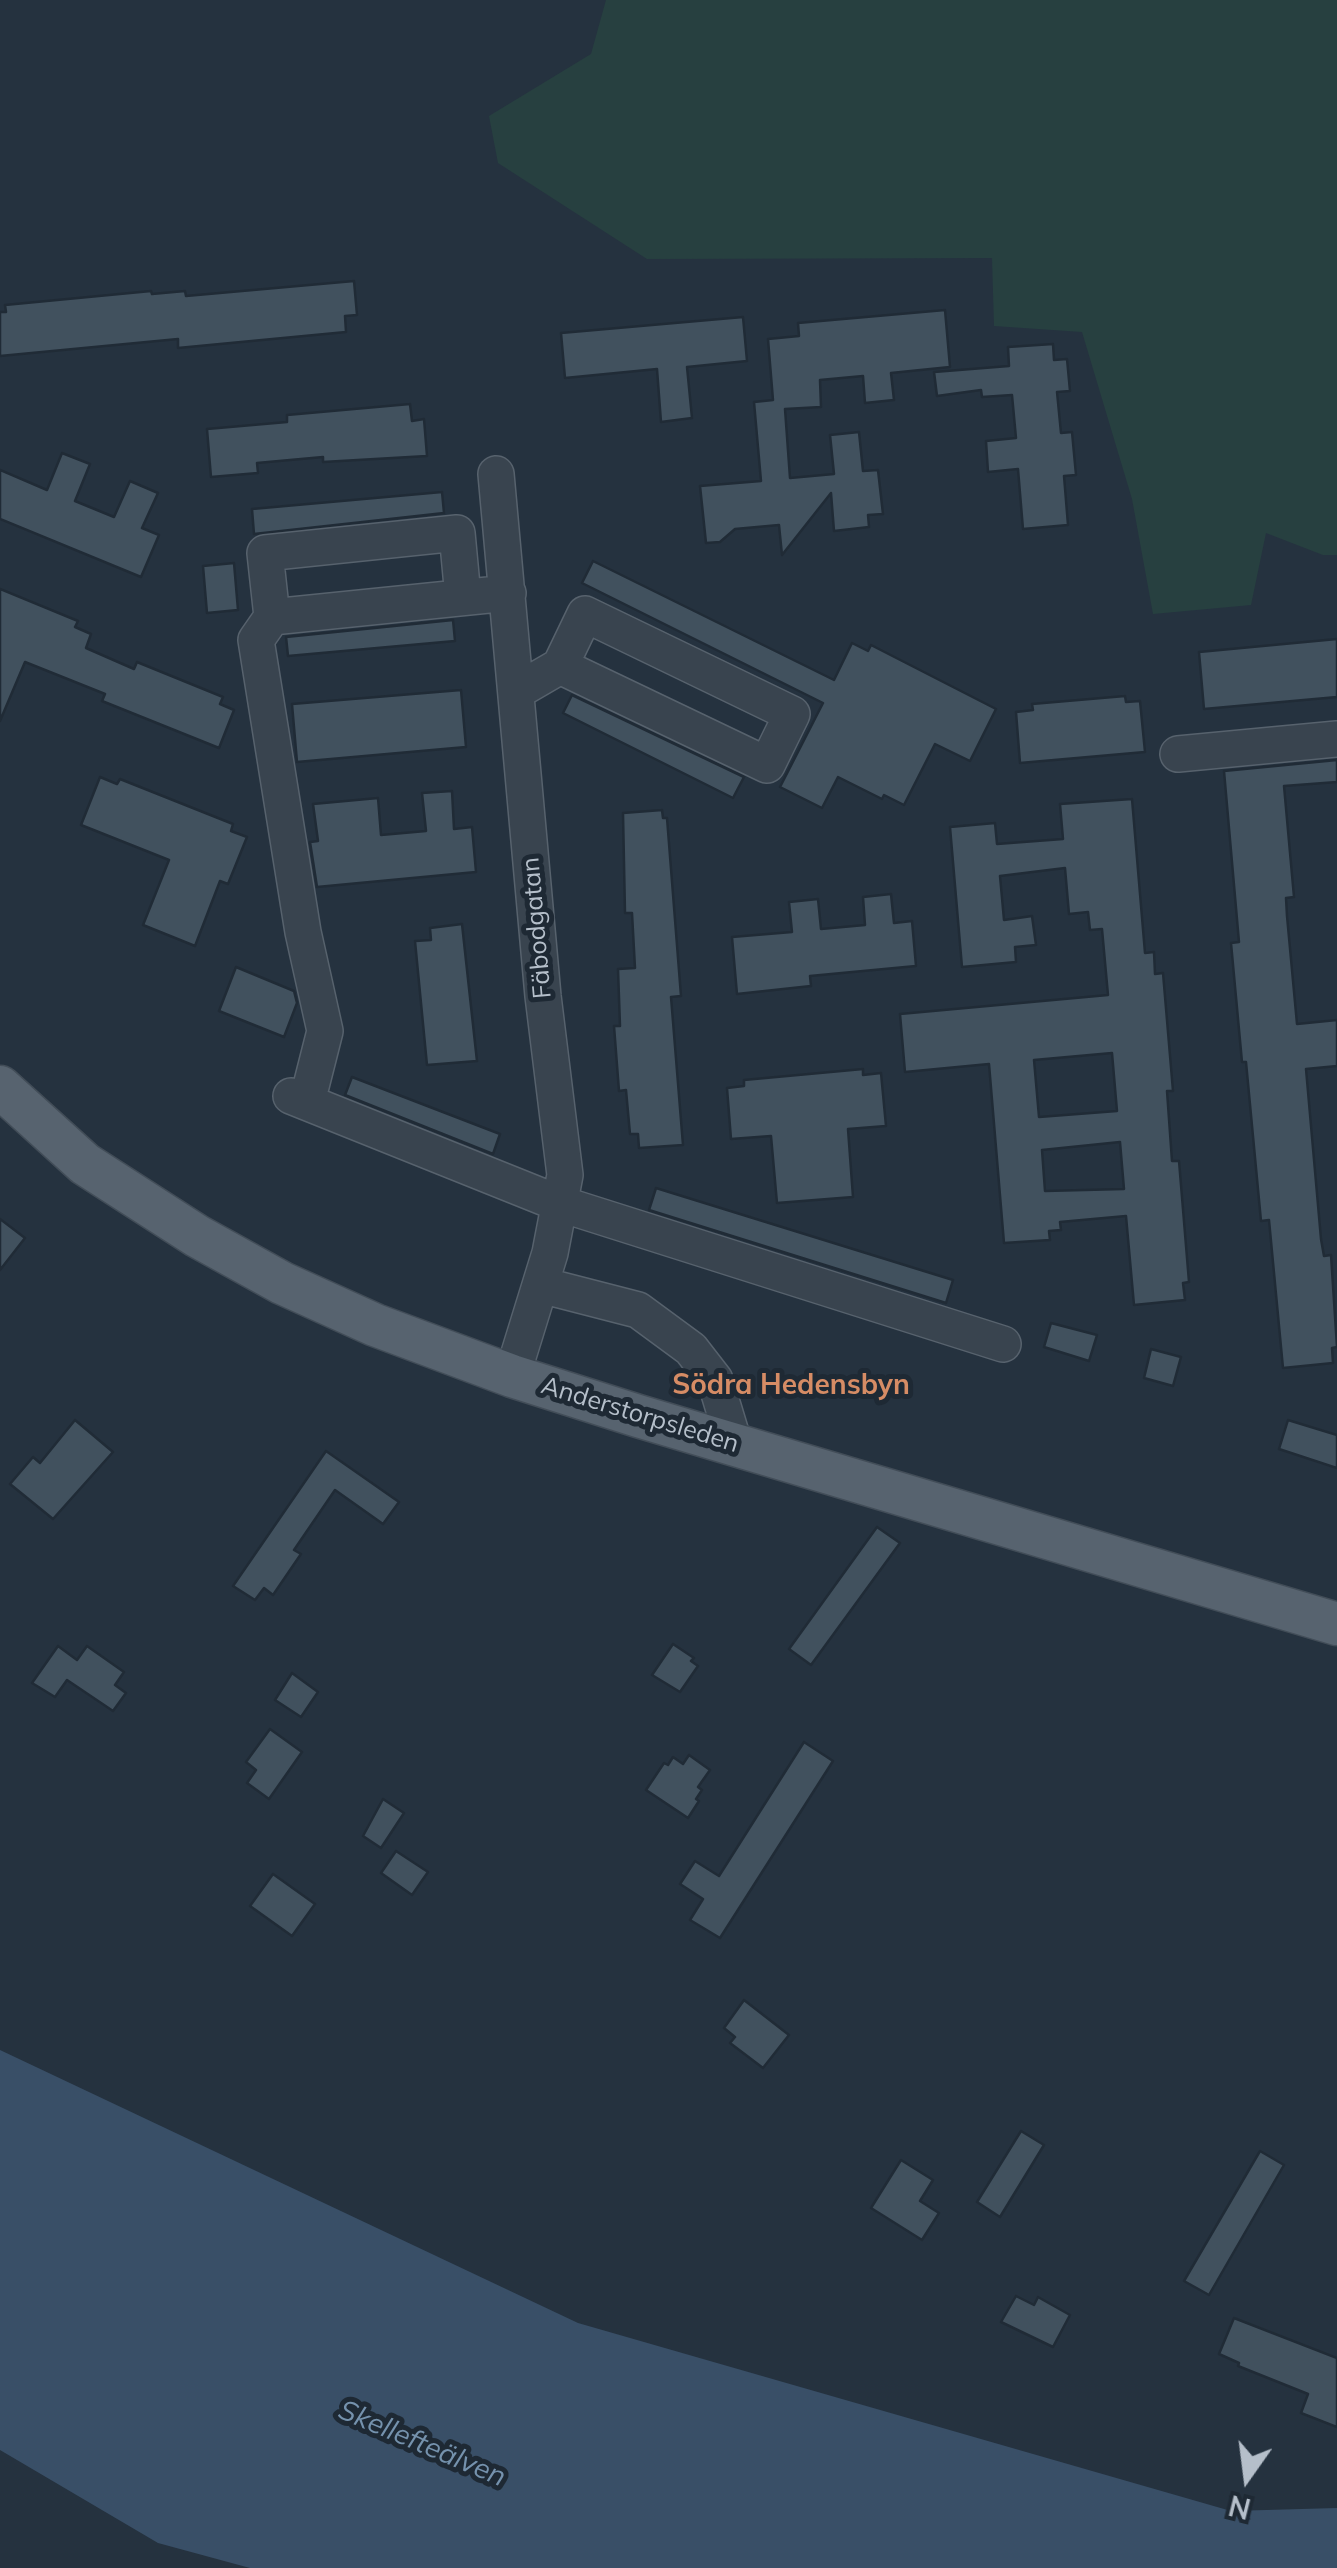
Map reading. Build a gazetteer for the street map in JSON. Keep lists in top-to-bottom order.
{
  "streets": {
    "main road": ["Anderstorpsleden"],
    "street": ["Fäbodgatan"]
  },
  "crossings": [
    ["Fäbodgatan", "Anderstorpsleden"]
  ],
  "districts": ["Södra Hedensbyn"],
  "water": ["Skellefteälven"],
  "north": "bottom"
}
